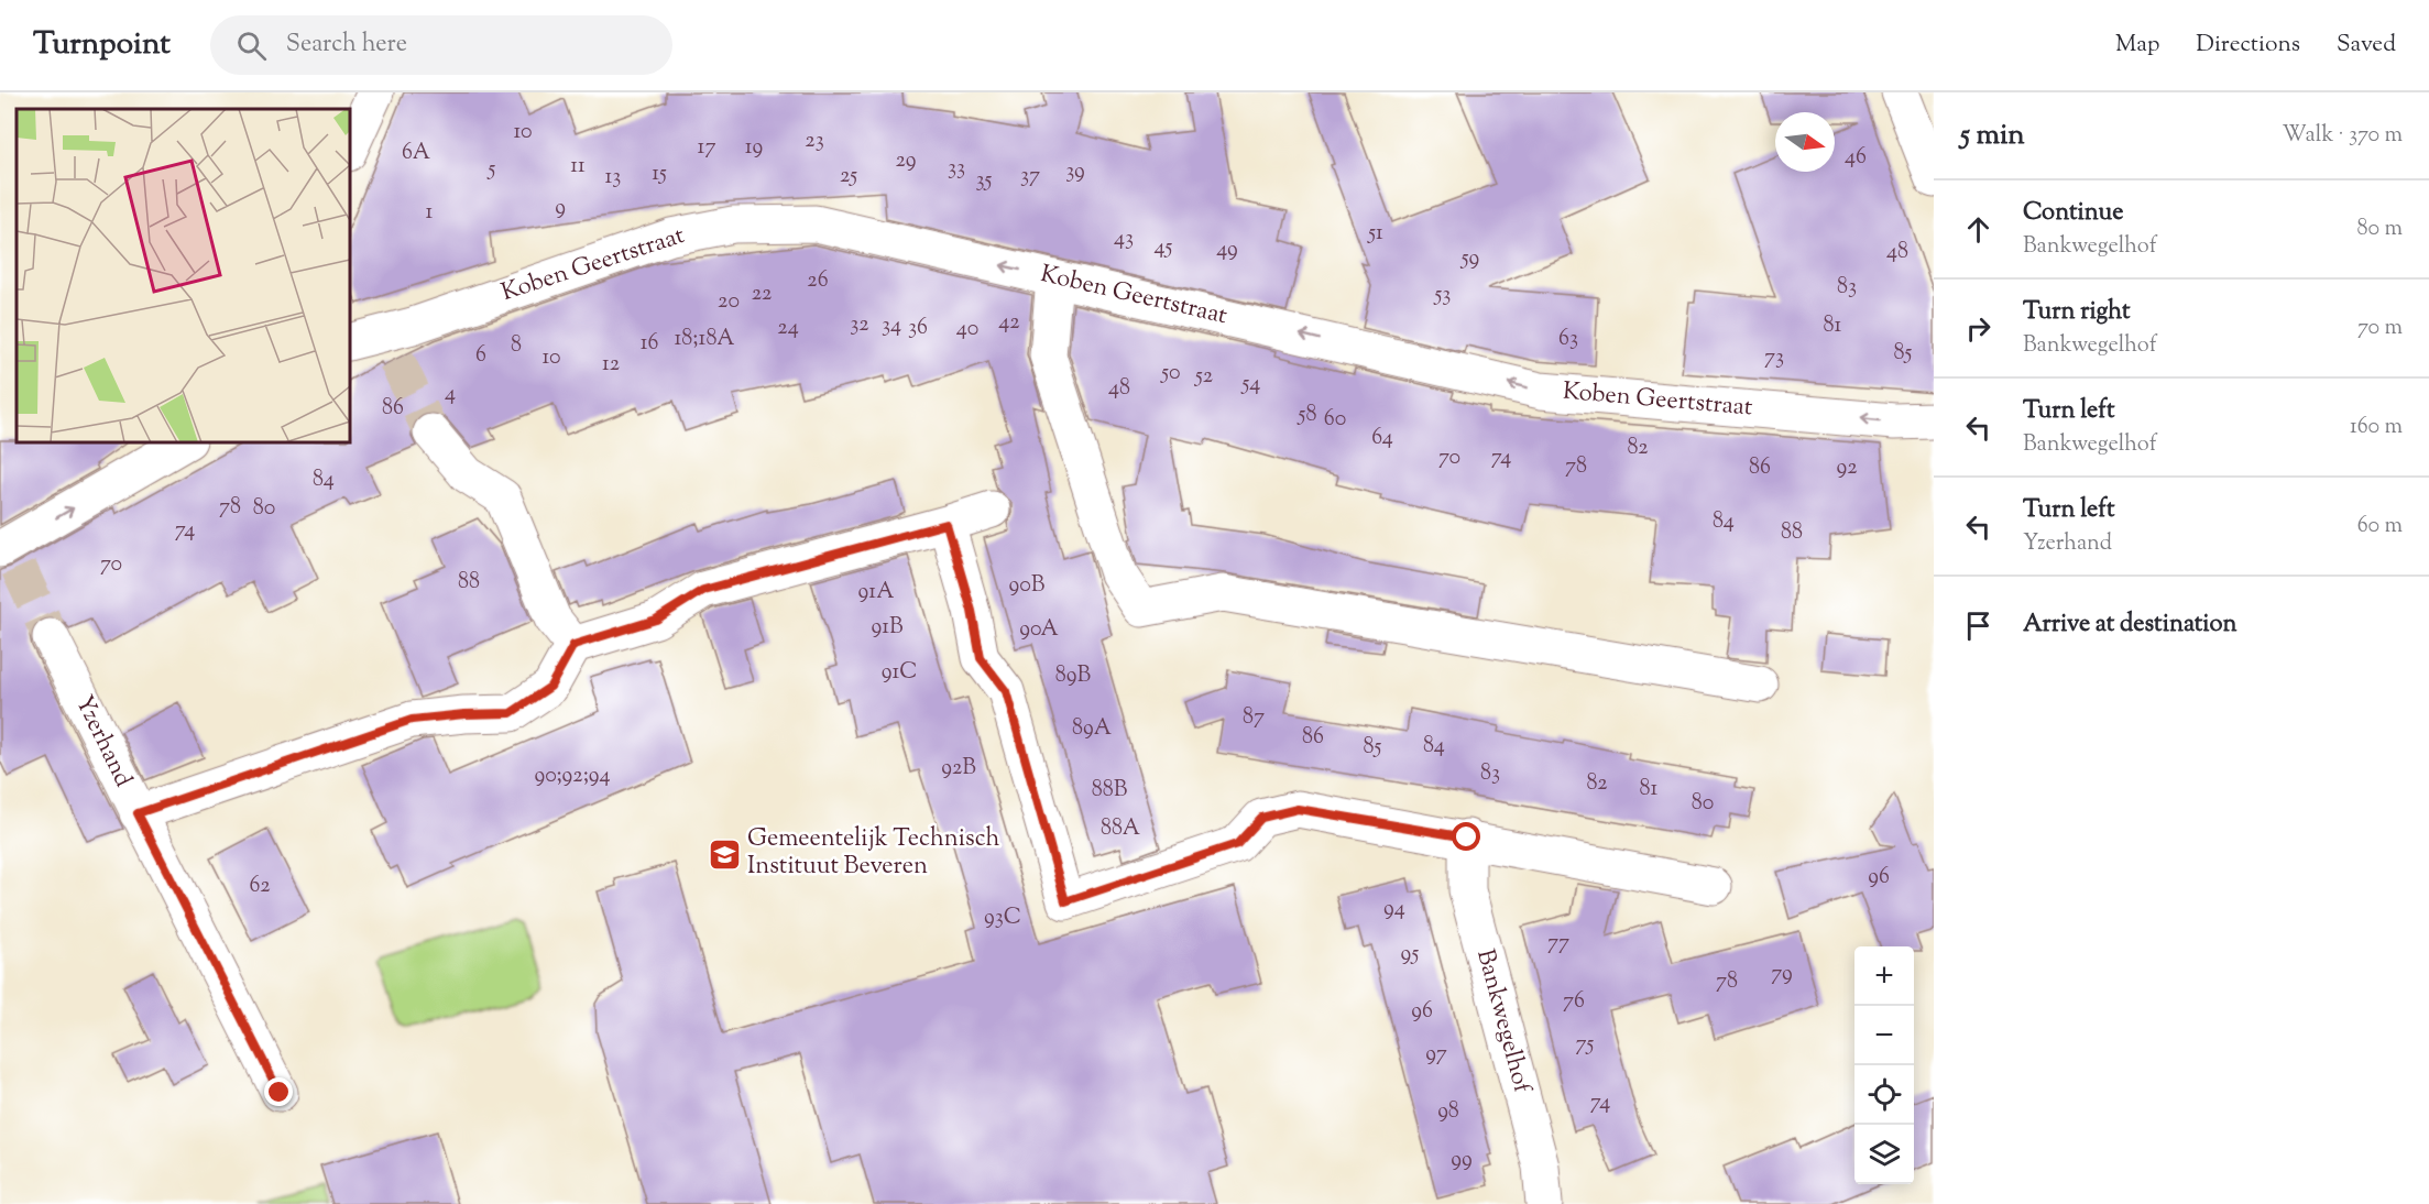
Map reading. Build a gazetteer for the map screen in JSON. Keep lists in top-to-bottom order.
{
  "streets": {
    "street": ["Koben Geertstraat", "Yzerhand", "Bankwegelhof"]
  },
  "one_way": ["Koben Geertstraat"],
  "places": {
    "school or university": ["Gemeentelijk Technisch Instituut Beveren"]
  },
  "house_numbers": [
    "10",
    "23",
    "17",
    "19",
    "6A",
    "46",
    "29",
    "11",
    "33",
    "5",
    "39",
    "15",
    "25",
    "37",
    "13",
    "35",
    "9",
    "1",
    "51",
    "43",
    "45",
    "49",
    "48",
    "59",
    "26",
    "83",
    "22",
    "53",
    "20",
    "42",
    "32",
    "34",
    "81",
    "24",
    "36",
    "40",
    "18;18A",
    "63",
    "16",
    "8",
    "85",
    "6",
    "10",
    "73",
    "12",
    "50",
    "52",
    "54",
    "48",
    "4",
    "86",
    "58",
    "60",
    "64",
    "82",
    "70",
    "74",
    "78",
    "86",
    "92",
    "84",
    "78",
    "80",
    "84",
    "74",
    "88",
    "70",
    "88",
    "90B",
    "91A",
    "91B",
    "90A",
    "91C",
    "89B",
    "87",
    "89A",
    "86",
    "84",
    "85",
    "92B",
    "83",
    "90;92;94",
    "82",
    "81",
    "88B",
    "80",
    "88A",
    "96",
    "62",
    "94",
    "93C",
    "77",
    "95",
    "79",
    "78",
    "76",
    "96",
    "75",
    "97",
    "74",
    "98",
    "99"
  ],
  "north": "right",
  "page": {
    "header": "Turnpoint",
    "search": "Search here",
    "nav": ["Map", "Directions", "Saved"],
    "heading": ["5 min", "Walk · 370 m"],
    "list": [
      ["Continue", "Bankwegelhof", "80 m"],
      ["Turn right", "Bankwegelhof", "70 m"],
      ["Turn left", "Bankwegelhof", "160 m"],
      ["Turn left", "Yzerhand", "60 m"],
      "Arrive at destination"
    ],
    "map_buttons": ["+", "−"]
  }
}
